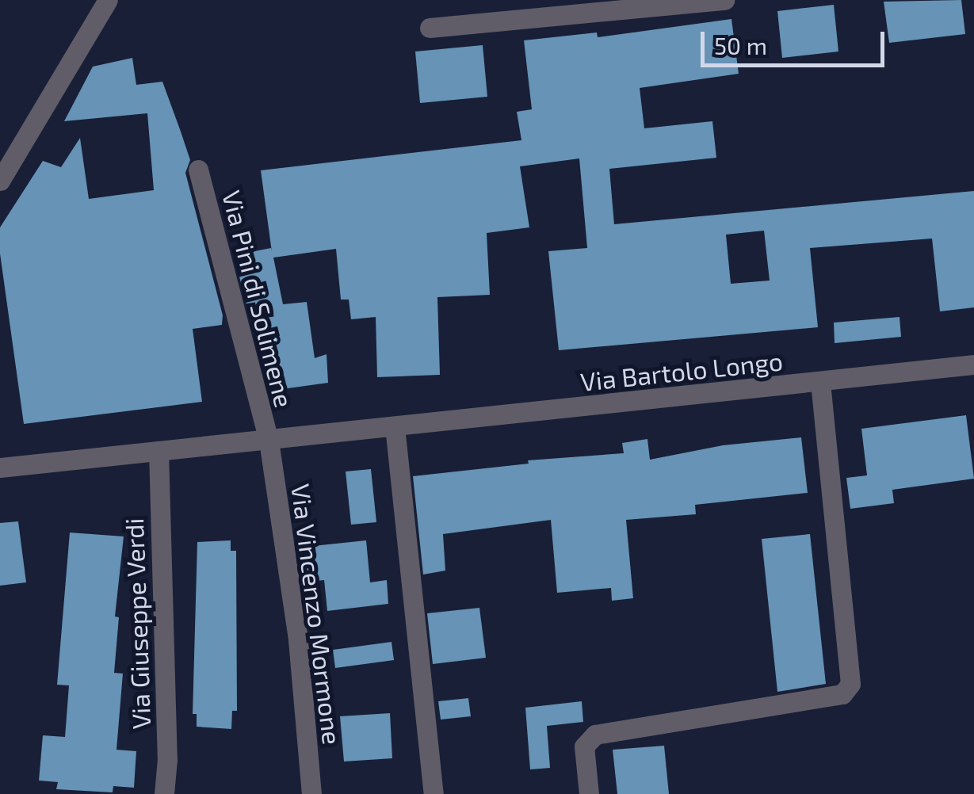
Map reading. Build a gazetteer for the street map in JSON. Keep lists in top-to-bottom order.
{
  "streets": {
    "street": [
      "Via Pini di Solimene",
      "Via Bartolo Longo",
      "Via Vincenzo Mormone",
      "Via Giuseppe Verdi"
    ]
  },
  "crossings": [
    ["Via Pini di Solimene", "Via Bartolo Longo"],
    ["Via Pini di Solimene", "Via Vincenzo Mormone"],
    ["Via Bartolo Longo", "Via Vincenzo Mormone"],
    ["Via Bartolo Longo", "Via Giuseppe Verdi"]
  ],
  "scale_bar": "50 m"
}
